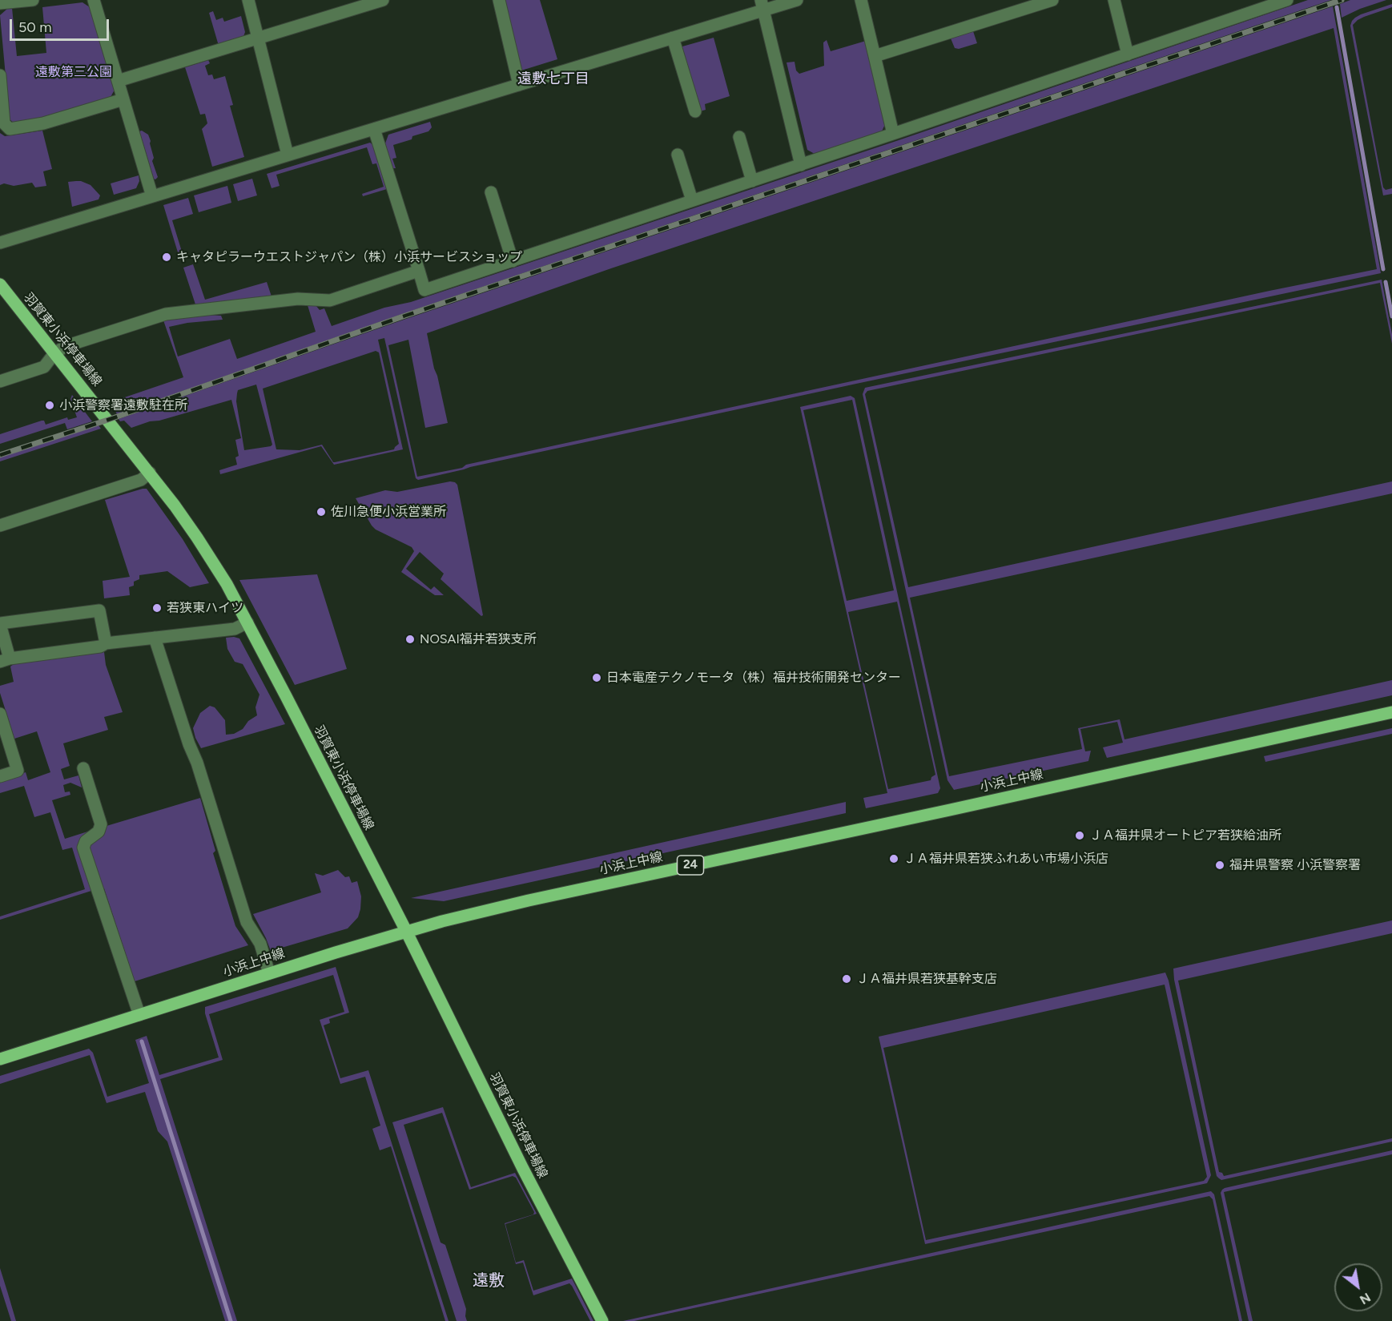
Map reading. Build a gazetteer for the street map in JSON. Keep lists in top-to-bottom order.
{
  "streets": {
    "main road": ["羽賀東小浜停車場線", "小浜上中線", "24"]
  },
  "crossings": [
    ["羽賀東小浜停車場線", "小浜上中線"]
  ],
  "districts": ["遠敷七丁目", "遠敷"],
  "parks": ["遠敷第三公園"],
  "places": [
    "キャタピラーウエストジャパン（株）小浜サービスショップ",
    "小浜警察署遠敷駐在所",
    "佐川急便小浜営業所",
    "若狭東ハイツ",
    "NOSAI福井若狭支所",
    "日本電産テクノモータ（株）福井技術開発センター",
    "ＪＡ福井県オートピア若狭給油所",
    "ＪＡ福井県若狭ふれあい市場小浜店",
    "福井県警察 小浜警察署",
    "ＪＡ福井県若狭基幹支店"
  ],
  "scale_bar": "50 m",
  "north": "bottom right"
}
